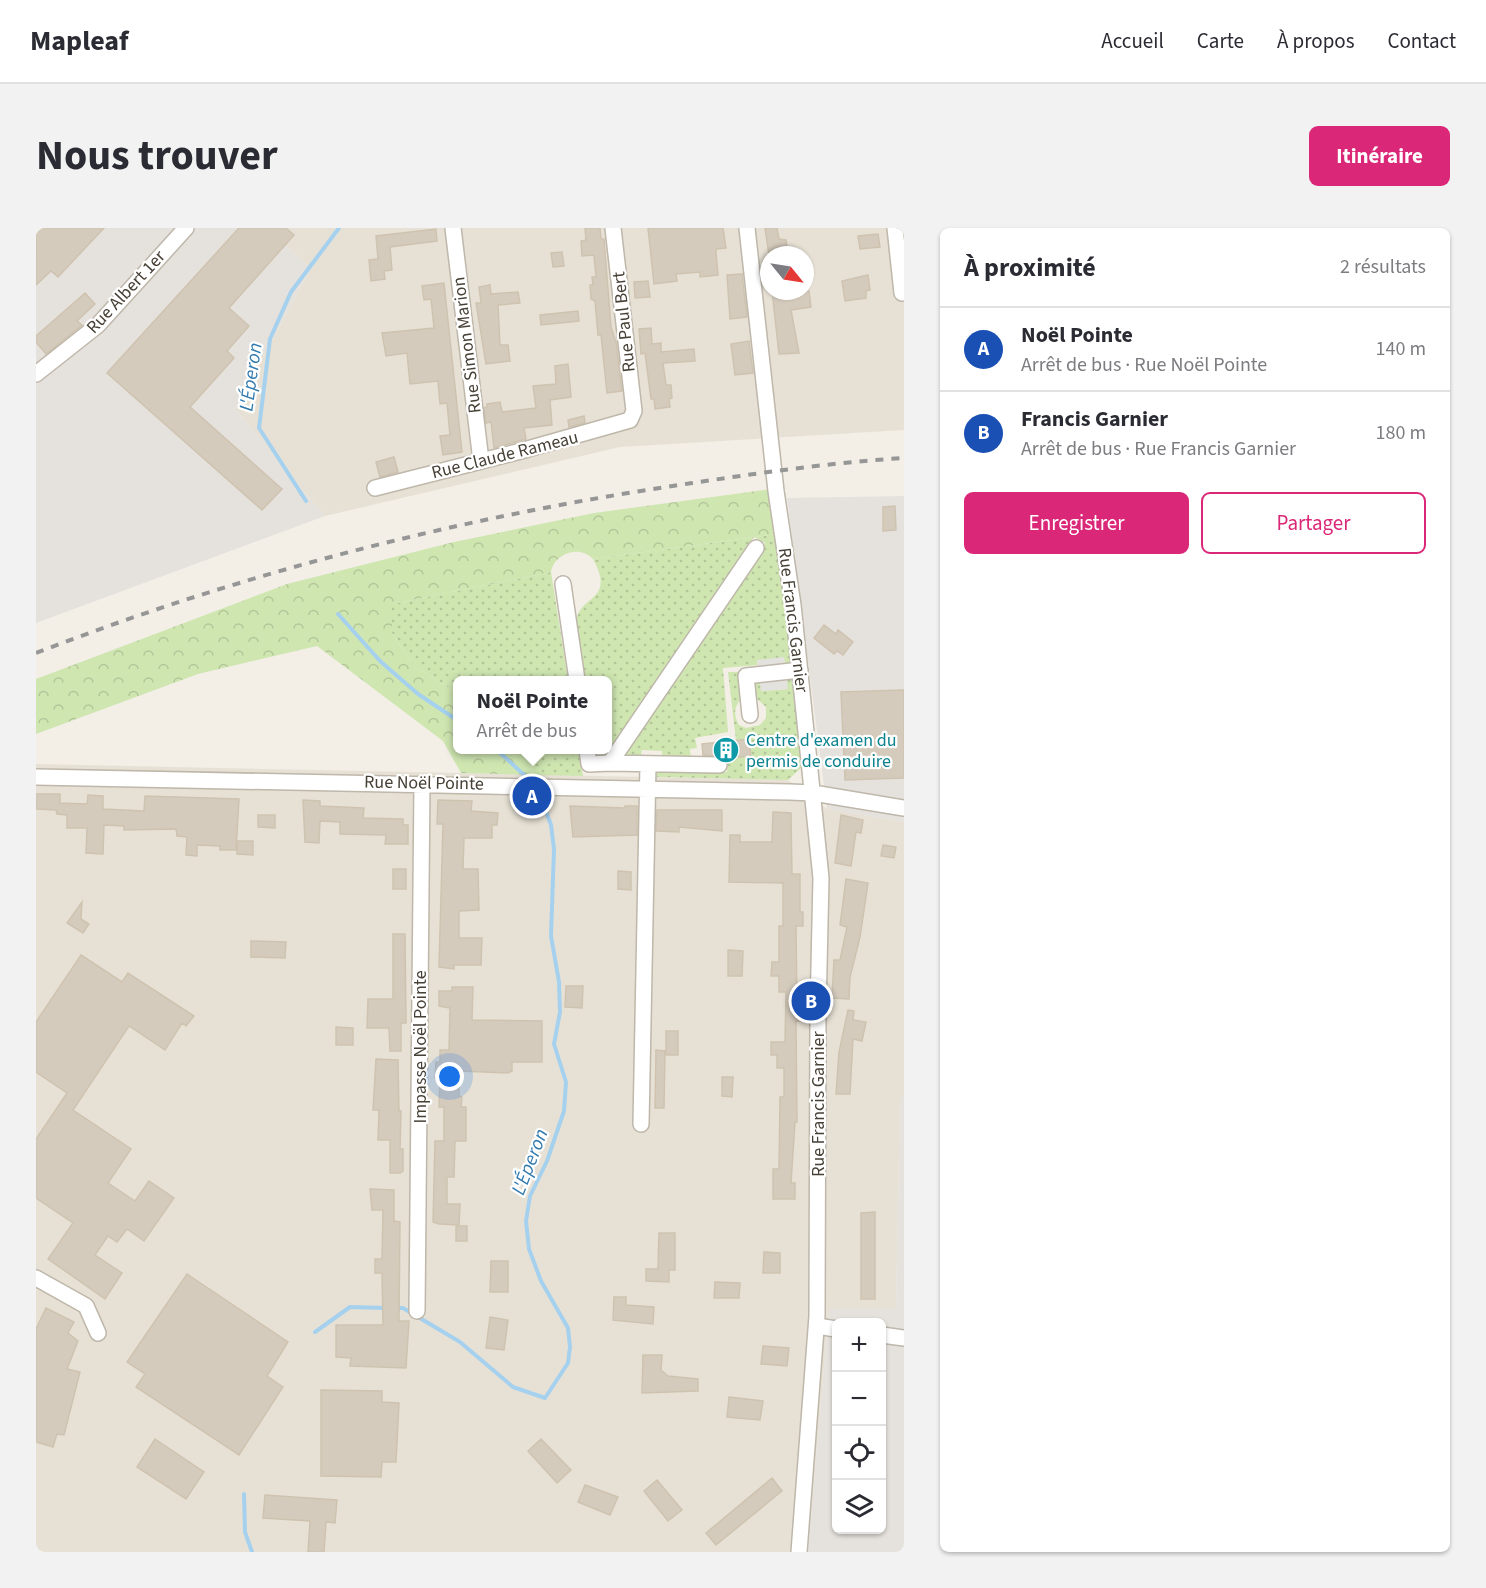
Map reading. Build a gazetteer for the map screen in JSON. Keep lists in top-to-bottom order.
{
  "streets": {
    "street": [
      "Rue Albert 1er",
      "Rue Paul Bert",
      "Rue Simon Marion",
      "Rue Claude Rameau",
      "Rue Francis Garnier",
      "Rue Noël Pointe",
      "Impasse Noël Pointe"
    ]
  },
  "crossings": [
    ["Rue Paul Bert", "Rue Claude Rameau"],
    ["Rue Simon Marion", "Rue Claude Rameau"],
    ["Rue Francis Garnier", "Rue Noël Pointe"],
    ["Rue Noël Pointe", "Impasse Noël Pointe"]
  ],
  "water": ["L'Éperon"],
  "places": {
    "building": ["Centre d'examen du permis de conduire"]
  },
  "north": "bottom right",
  "page": {
    "header": "Mapleaf",
    "nav": [
      "Accueil",
      "Carte",
      "À propos",
      "Contact"
    ],
    "title": "Nous trouver",
    "buttons": [
      "Itinéraire",
      ["Enregistrer", "Partager"]
    ],
    "heading": ["À proximité", "2 résultats"],
    "list": [
      {
        "mark": "A",
        "name": "Noël Pointe",
        "note": "Arrêt de bus · Rue Noël Pointe",
        "value": "140 m"
      },
      {
        "mark": "B",
        "name": "Francis Garnier",
        "note": "Arrêt de bus · Rue Francis Garnier",
        "value": "180 m"
      }
    ],
    "popup": ["Noël Pointe", "Arrêt de bus"],
    "pins": ["A", "B"],
    "map_buttons": ["+", "−"]
  }
}
